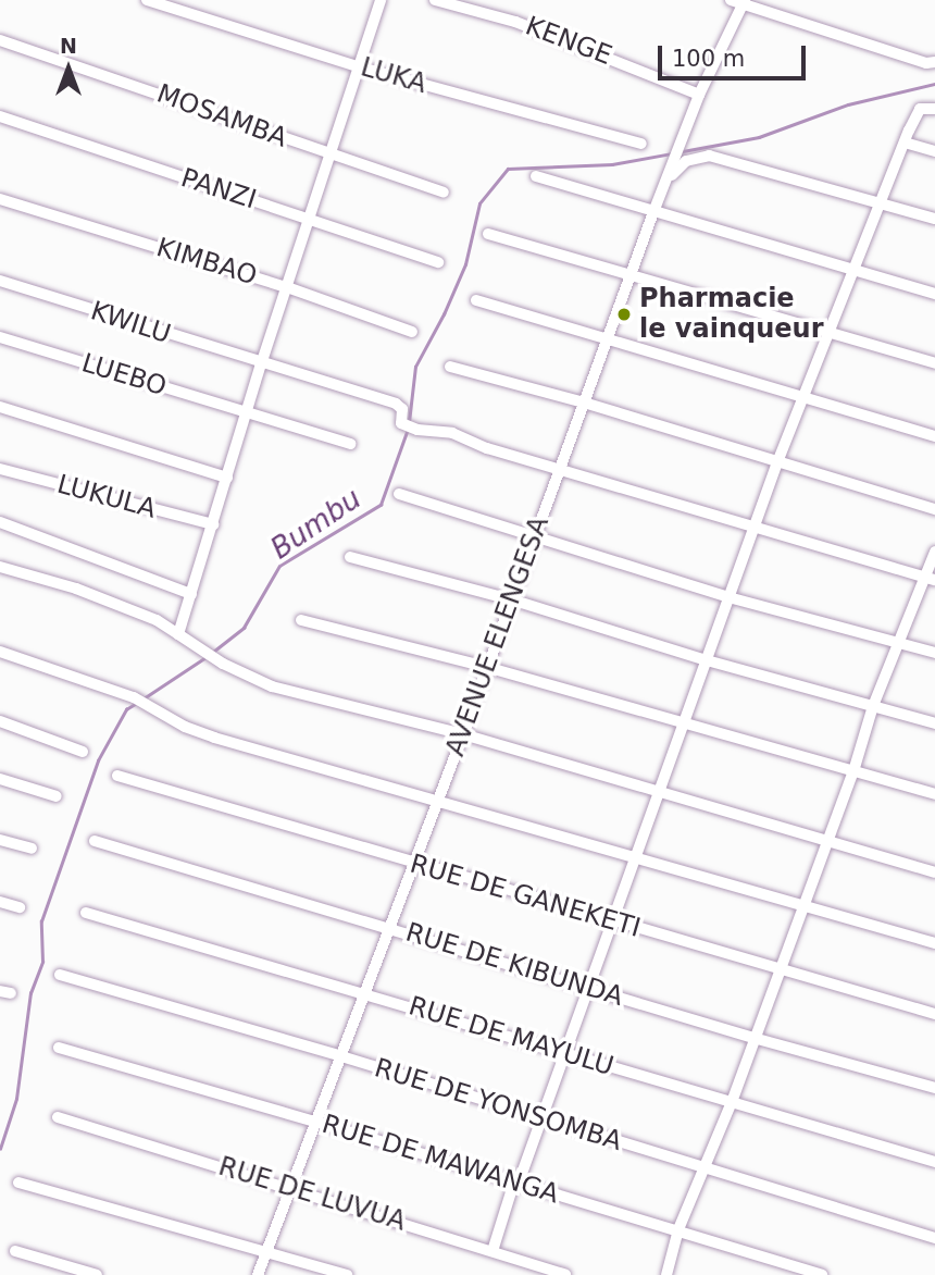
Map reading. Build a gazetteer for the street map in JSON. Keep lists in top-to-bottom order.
{
  "streets": {
    "street": [
      "KENGE",
      "LUKA",
      "MOSAMBA",
      "PANZI",
      "KIMBAO",
      "KWILU",
      "LUEBO",
      "LUKULA",
      "AVENUE ELENGESA",
      "RUE DE GANEKETI",
      "RUE DE KIBUNDA",
      "RUE DE MAYULU",
      "RUE DE YONSOMBA",
      "RUE DE MAWANGA",
      "RUE DE LUVUA"
    ]
  },
  "crossings": [
    ["KENGE", "AVENUE ELENGESA"],
    ["KWILU", "AVENUE ELENGESA"],
    ["AVENUE ELENGESA", "RUE DE GANEKETI"],
    ["AVENUE ELENGESA", "RUE DE KIBUNDA"],
    ["AVENUE ELENGESA", "RUE DE MAYULU"],
    ["AVENUE ELENGESA", "RUE DE YONSOMBA"],
    ["AVENUE ELENGESA", "RUE DE MAWANGA"],
    ["AVENUE ELENGESA", "RUE DE LUVUA"]
  ],
  "water": ["Bumbu"],
  "places": ["Pharmacie le vainqueur"],
  "scale_bar": "100 m",
  "north": "top"
}
